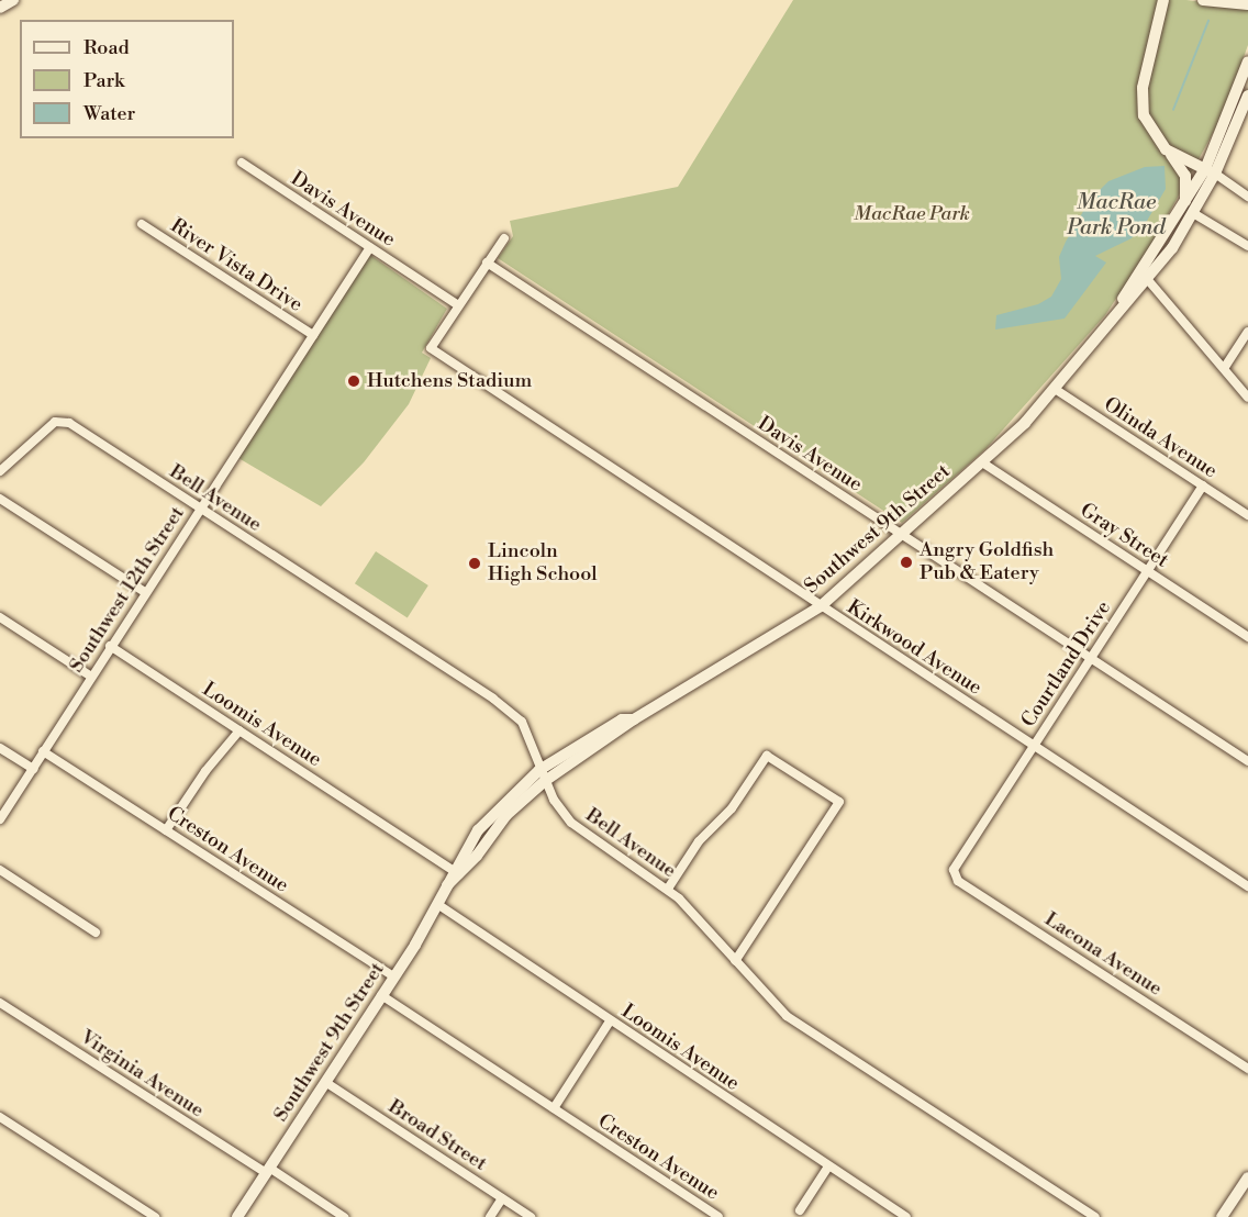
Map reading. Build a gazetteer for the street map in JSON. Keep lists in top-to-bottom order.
{
  "streets": {
    "main road": ["Southwest 9th Street"],
    "street": [
      "Davis Avenue",
      "River Vista Drive",
      "Olinda Avenue",
      "Bell Avenue",
      "Gray Street",
      "Southwest 12th Street",
      "Kirkwood Avenue",
      "Courtland Drive",
      "Loomis Avenue",
      "Creston Avenue",
      "Lacona Avenue",
      "Virginia Avenue",
      "Broad Street"
    ]
  },
  "crossings": [
    ["Davis Avenue", "Southwest 9th Street"],
    ["Davis Avenue", "Southwest 12th Street"],
    ["Davis Avenue", "Kirkwood Avenue"],
    ["Davis Avenue", "Courtland Drive"],
    ["River Vista Drive", "Southwest 12th Street"],
    ["Olinda Avenue", "Southwest 9th Street"],
    ["Olinda Avenue", "Courtland Drive"],
    ["Bell Avenue", "Southwest 9th Street"],
    ["Bell Avenue", "Southwest 12th Street"],
    ["Southwest 9th Street", "Gray Street"],
    ["Southwest 9th Street", "Kirkwood Avenue"],
    ["Southwest 9th Street", "Loomis Avenue"],
    ["Southwest 9th Street", "Creston Avenue"],
    ["Southwest 9th Street", "Virginia Avenue"],
    ["Southwest 9th Street", "Broad Street"],
    ["Gray Street", "Courtland Drive"],
    ["Southwest 12th Street", "Loomis Avenue"],
    ["Southwest 12th Street", "Creston Avenue"],
    ["Kirkwood Avenue", "Courtland Drive"],
    ["Courtland Drive", "Lacona Avenue"]
  ],
  "water": ["MacRae Park Pond"],
  "parks": ["MacRae Park"],
  "places": ["Hutchens Stadium", "Angry Goldfish Pub & Eatery", "Lincoln High School"],
  "legend": ["Road", "Park", "Water"]
}
